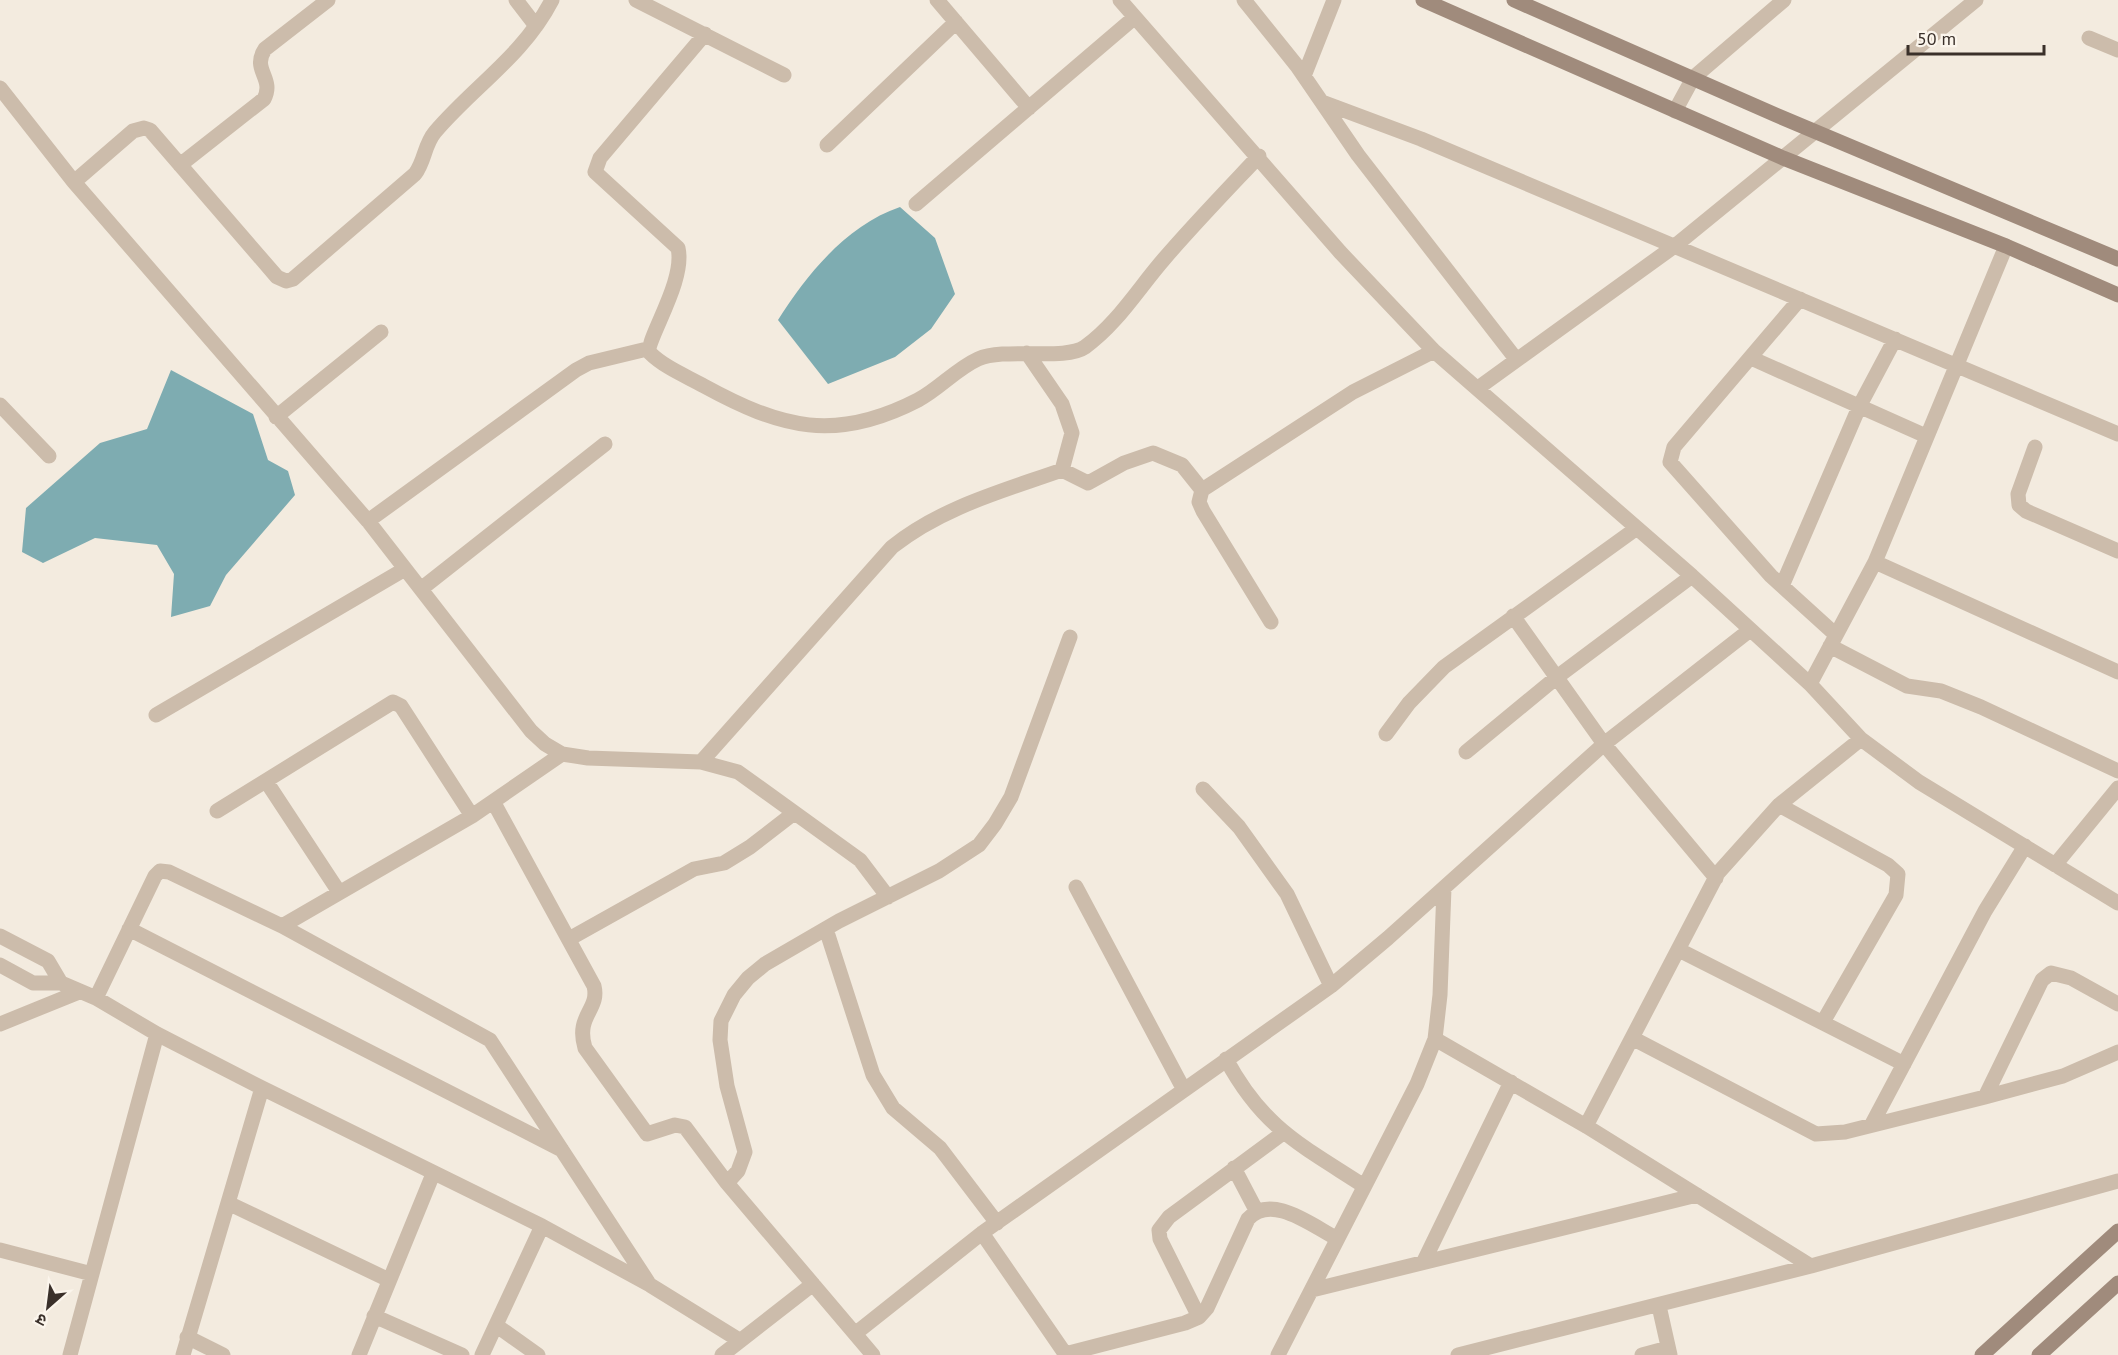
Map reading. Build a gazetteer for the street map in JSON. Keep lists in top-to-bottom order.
{
  "scale_bar": "50 m",
  "north": "bottom left"
}
